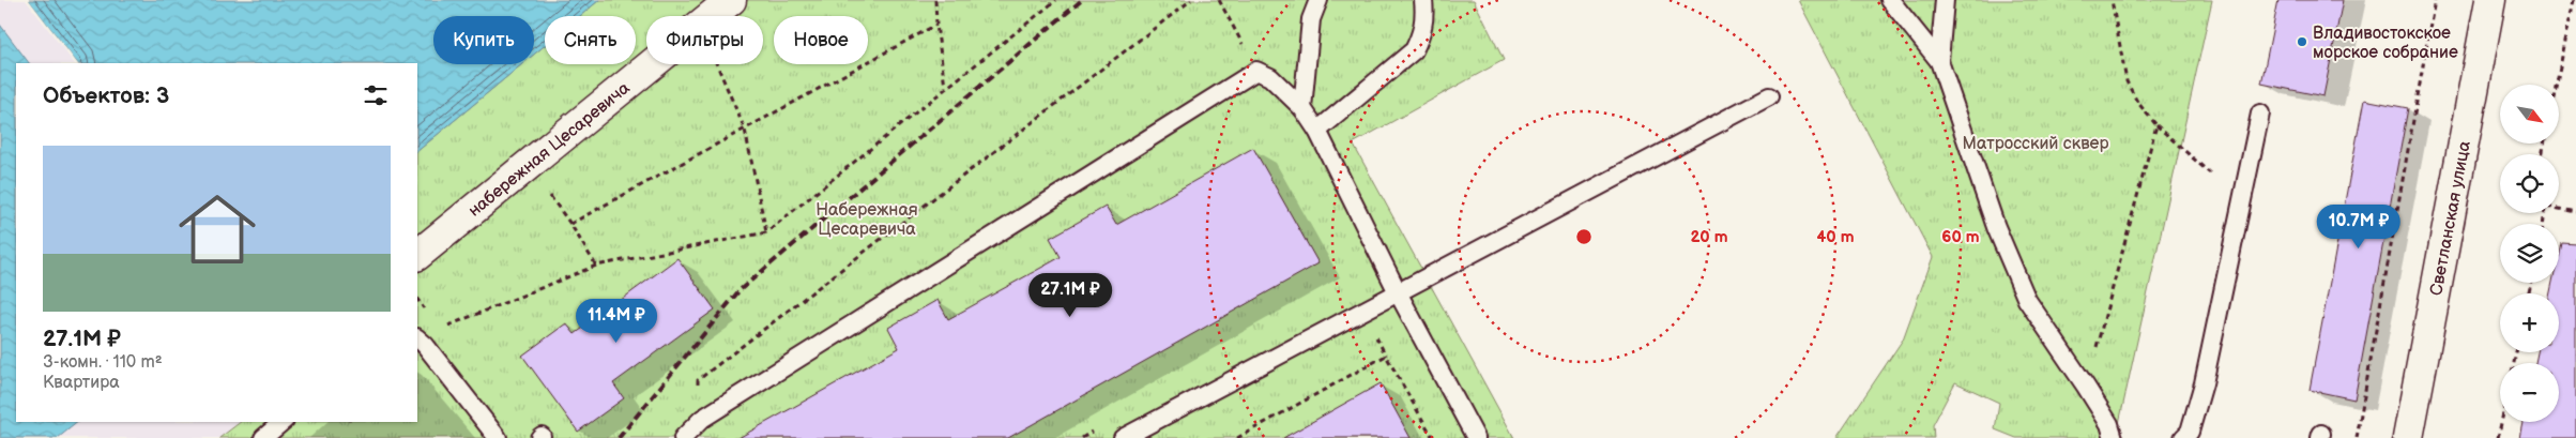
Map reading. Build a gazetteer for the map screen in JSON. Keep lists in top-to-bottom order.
{
  "streets": {
    "main road": ["набережная Цесаревича", "Светланская улица"]
  },
  "parks": ["Матросский сквер", "Набережная Цесаревича"],
  "places": ["Владивостокское морское собрание"],
  "north": "bottom right",
  "page": {
    "chip": [
      "Купить",
      "Снять",
      "Фильтры",
      "Новое"
    ],
    "heading": "Объектов: 3",
    "map_buttons": ["+", "−"],
    "list": [
      {
        "name": "27.1M ₽",
        "note": "3-комн. · 110 m² · Квартира"
      }
    ],
    "price": ["10.7M ₽", "27.1M ₽", "11.4M ₽"]
  },
  "rings": ["20 m", "40 m", "60 m"]
}
